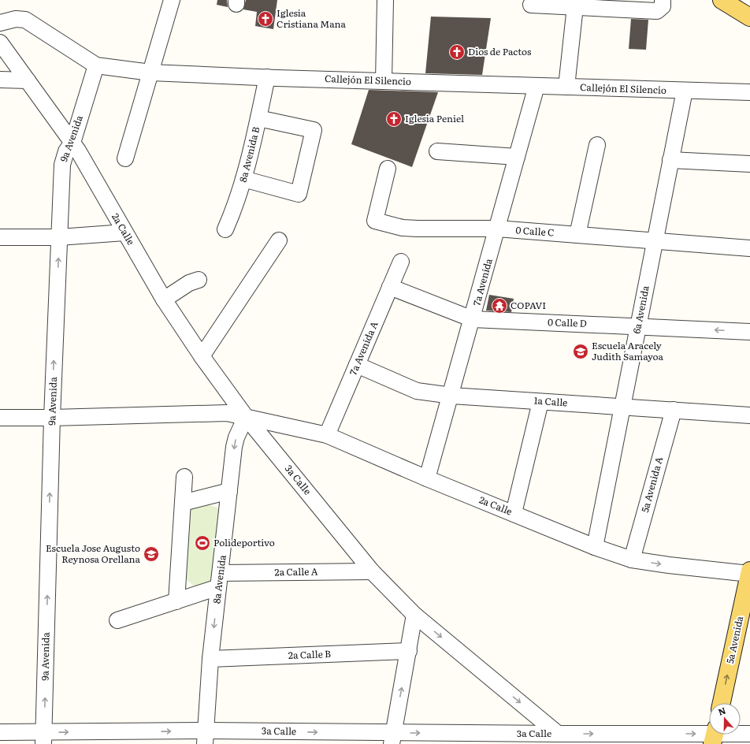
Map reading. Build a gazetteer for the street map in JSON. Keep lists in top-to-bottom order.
{
  "streets": {
    "main road": ["5a Avenida"],
    "street": [
      "Callejón El Silencio",
      "9a Avenida",
      "8a Avenida B",
      "2a Calle",
      "0 Calle C",
      "7a Avenida",
      "6a Avenida",
      "0 Calle D",
      "7a Avenida A",
      "1a Calle",
      "3a Calle",
      "5a Avenida A",
      "2a Calle A",
      "8a Avenida",
      "2a Calle B"
    ]
  },
  "crossings": [
    ["Callejón El Silencio", "9a Avenida"],
    ["Callejón El Silencio", "8a Avenida B"],
    ["Callejón El Silencio", "7a Avenida"],
    ["Callejón El Silencio", "6a Avenida"],
    ["9a Avenida", "2a Calle"],
    ["9a Avenida", "3a Calle"],
    ["2a Calle", "7a Avenida"],
    ["2a Calle", "6a Avenida"],
    ["2a Calle", "7a Avenida A"],
    ["2a Calle", "3a Calle"],
    ["2a Calle", "5a Avenida A"],
    ["2a Calle", "8a Avenida"],
    ["2a Calle", "5a Avenida"],
    ["0 Calle C", "7a Avenida"],
    ["0 Calle C", "6a Avenida"],
    ["7a Avenida", "0 Calle D"],
    ["7a Avenida", "1a Calle"],
    ["6a Avenida", "0 Calle D"],
    ["6a Avenida", "1a Calle"],
    ["0 Calle D", "7a Avenida A"],
    ["7a Avenida A", "1a Calle"],
    ["1a Calle", "5a Avenida A"],
    ["3a Calle", "2a Calle A"],
    ["3a Calle", "8a Avenida"],
    ["2a Calle A", "8a Avenida"],
    ["8a Avenida", "2a Calle B"]
  ],
  "one_way": [
    "9a Avenida",
    "3a Calle",
    "8a Avenida",
    "5a Avenida"
  ],
  "places": {
    "church": ["Iglesia Cristiana Mana", "Dios de Pactos", "Iglesia Peniel"],
    "temple": ["COPAVI"],
    "school or university": ["Escuela Aracely Judith Samayoa", "Escuela Jose Augusto Reynosa Orellana"],
    "sports": ["Polideportivo"]
  },
  "north": "top"
}
